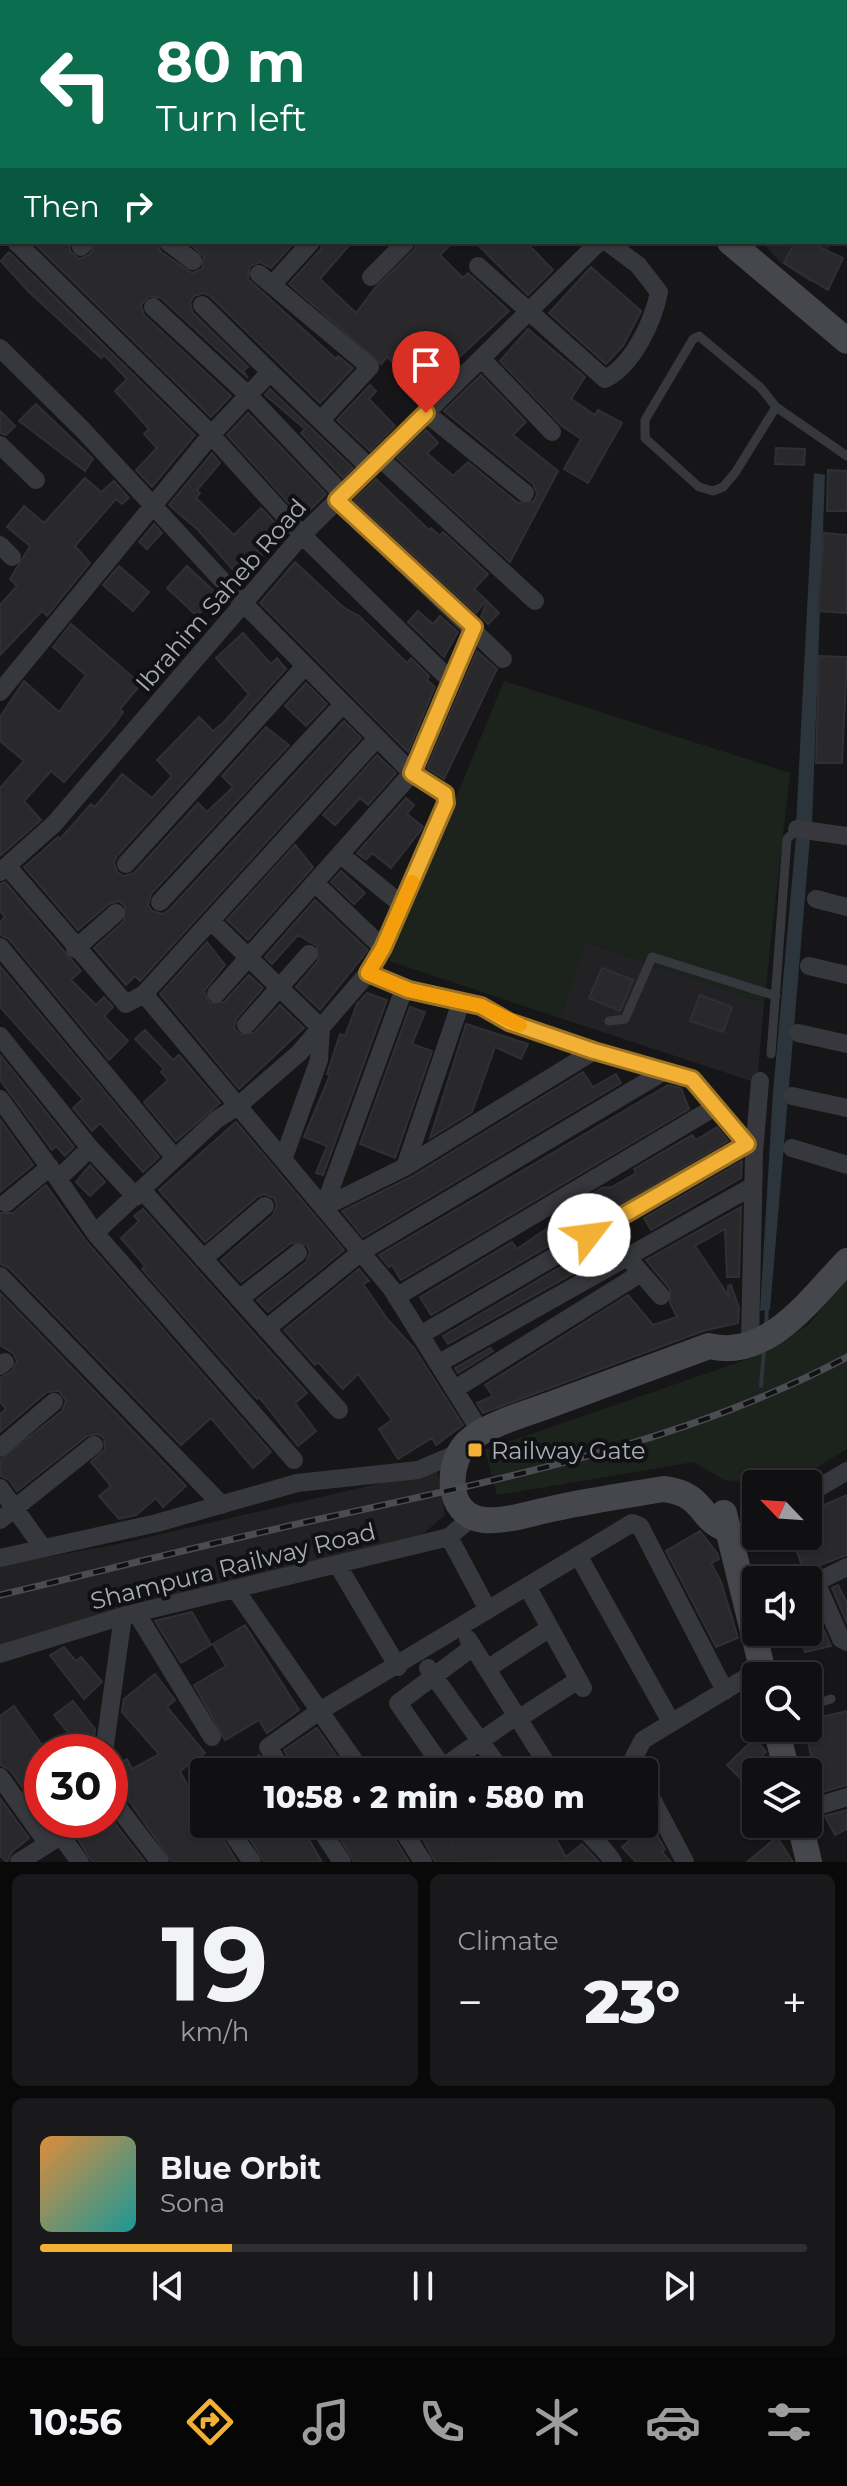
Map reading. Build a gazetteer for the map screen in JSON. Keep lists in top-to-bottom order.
{
  "streets": {
    "street": ["Ibrahim Saheb Road", "Shampura Railway Road"]
  },
  "places": {
    "transit": ["Railway Gate"]
  },
  "north": "top left",
  "page": {
    "turn": ["80 m", "Turn left"],
    "then": "Then",
    "limit": "30",
    "trip": "10:58 · 2 min · 580 m",
    "tile": [
      ["19", "km/h"],
      "Climate"
    ],
    "heat": ["−", "23°", "+"],
    "song": ["Blue Orbit", "Sona"],
    "tabs": "10:56"
  }
}
